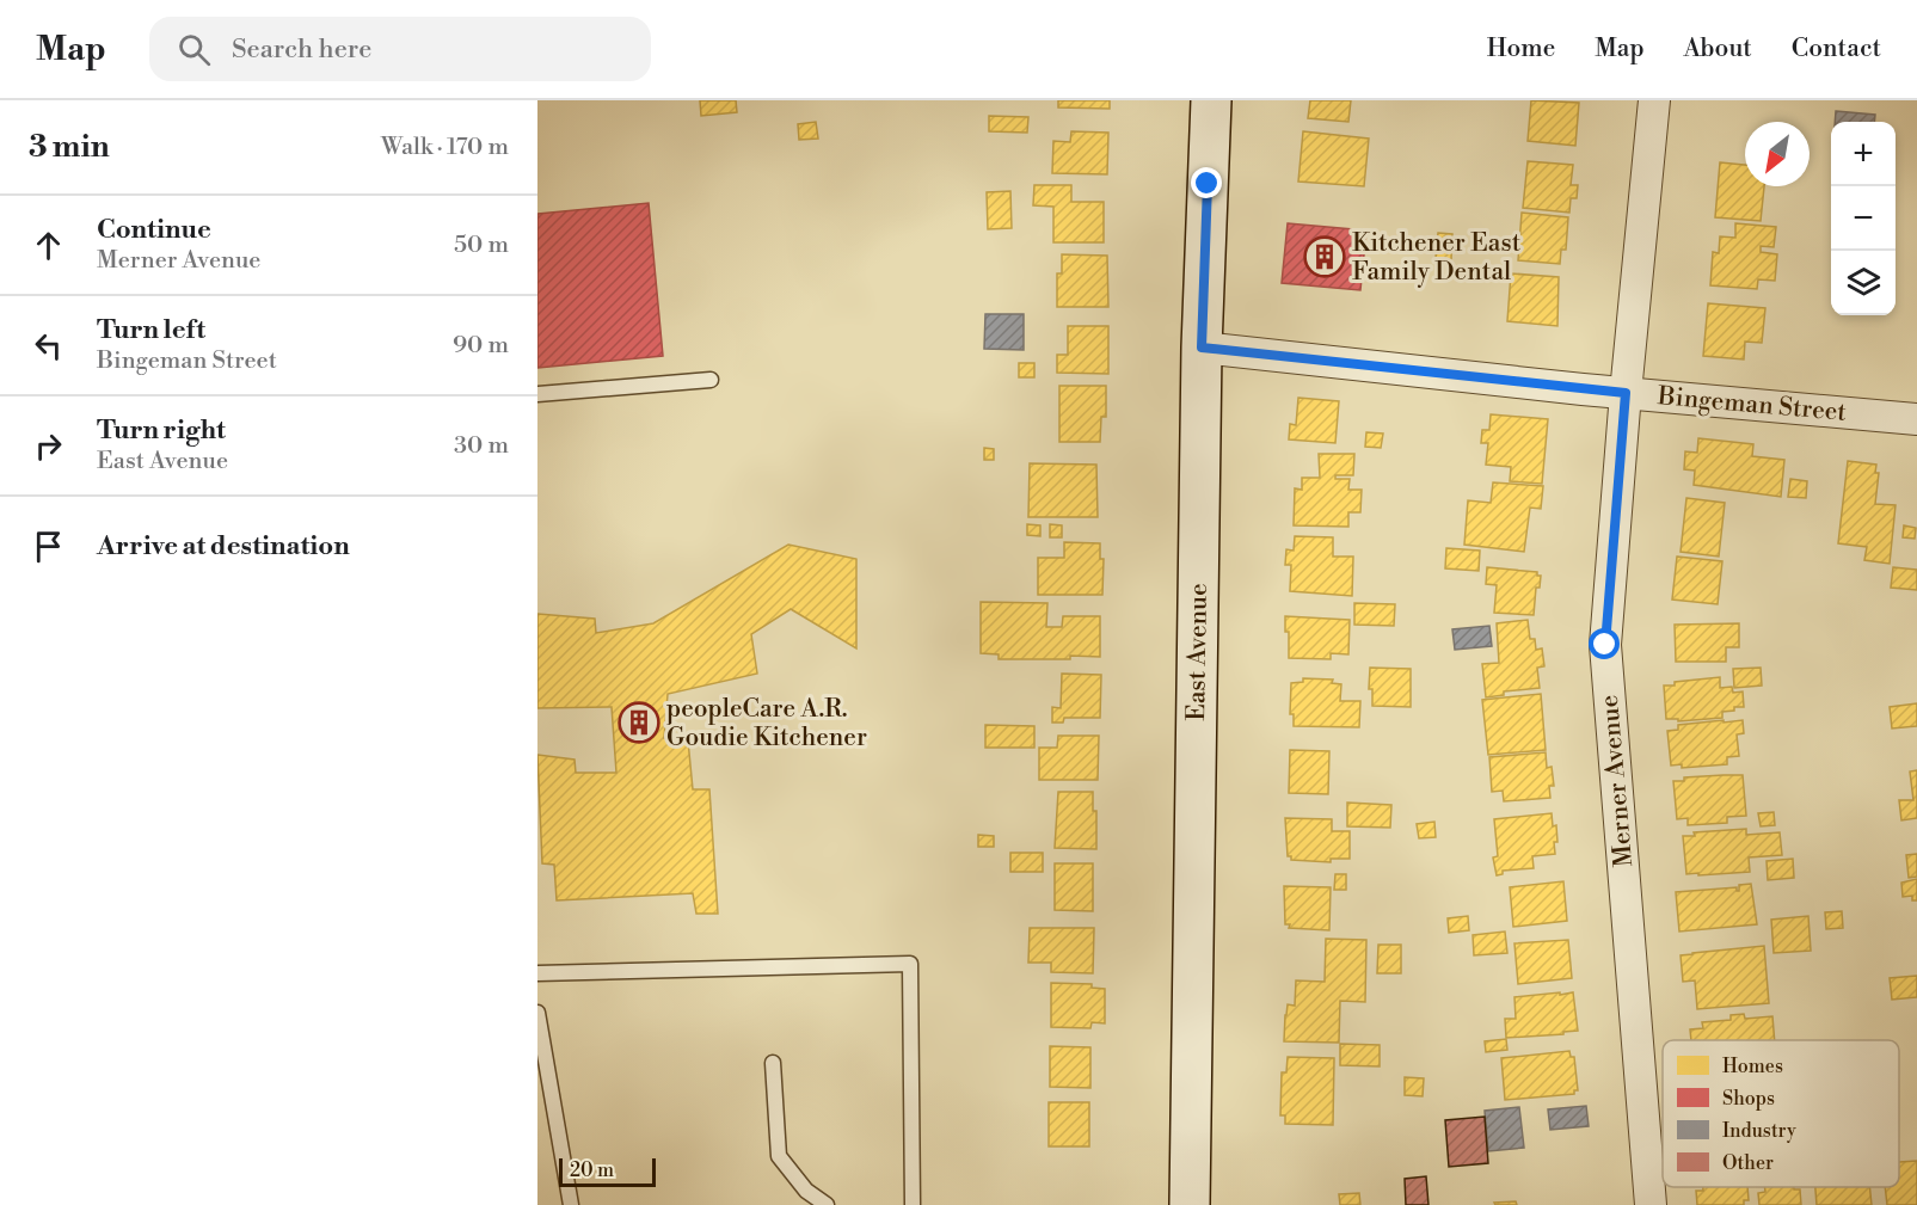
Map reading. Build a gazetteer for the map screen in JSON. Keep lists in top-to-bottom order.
{
  "streets": {
    "street": ["Bingeman Street", "East Avenue", "Merner Avenue"]
  },
  "crossings": [
    ["Bingeman Street", "East Avenue"],
    ["Bingeman Street", "Merner Avenue"]
  ],
  "places": {
    "building": ["Kitchener East Family Dental", "peopleCare A.R. Goudie Kitchener"]
  },
  "legend": [
    "Homes",
    "Shops",
    "Industry",
    "Other"
  ],
  "scale_bar": "20 m",
  "north": "bottom left",
  "page": {
    "header": "Map",
    "search": "Search here",
    "nav": [
      "Home",
      "Map",
      "About",
      "Contact"
    ],
    "heading": ["3 min", "Walk · 170 m"],
    "map_buttons": ["+", "−"],
    "list": [
      ["Continue", "Merner Avenue", "50 m"],
      ["Turn left", "Bingeman Street", "90 m"],
      ["Turn right", "East Avenue", "30 m"],
      "Arrive at destination"
    ],
    "scale": "20 m"
  }
}
